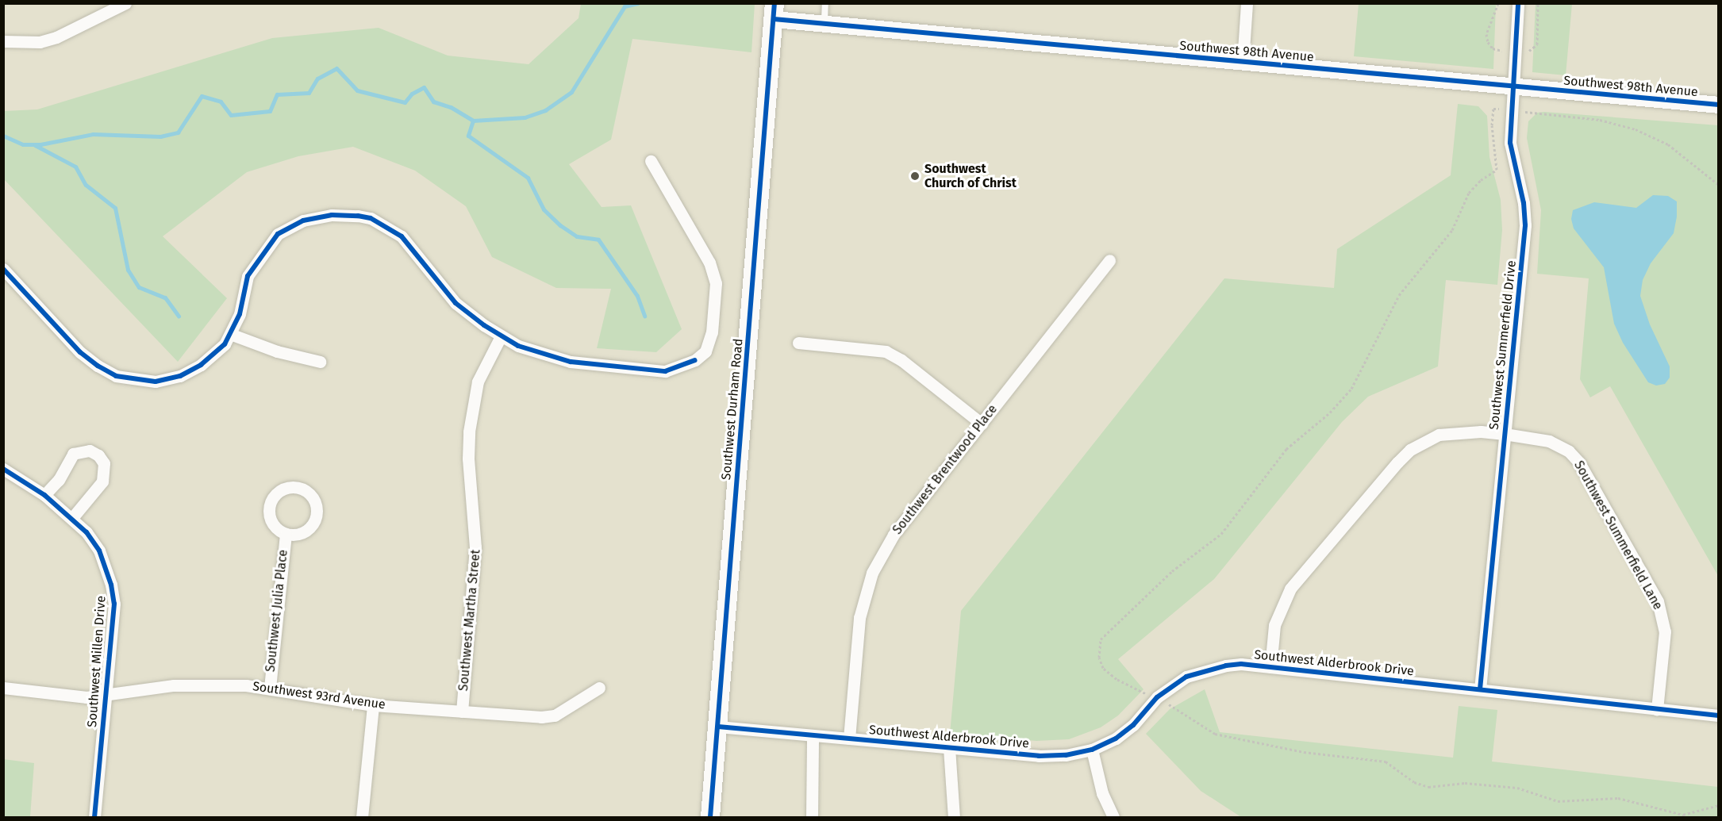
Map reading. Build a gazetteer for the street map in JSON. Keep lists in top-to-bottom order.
{
  "streets": {
    "main road": ["Southwest Durham Road"],
    "street": [
      "Southwest 98th Avenue",
      "Southwest Summerfield Drive",
      "Southwest Brentwood Place",
      "Southwest Summerfield Lane",
      "Southwest Julia Place",
      "Southwest Martha Street",
      "Southwest Millen Drive",
      "Southwest Alderbrook Drive",
      "Southwest 93rd Avenue"
    ]
  },
  "crossings": [
    ["Southwest 98th Avenue", "Southwest Summerfield Drive"],
    ["Southwest 98th Avenue", "Southwest Durham Road"],
    ["Southwest Summerfield Drive", "Southwest Summerfield Lane"],
    ["Southwest Summerfield Drive", "Southwest Alderbrook Drive"],
    ["Southwest Durham Road", "Southwest Alderbrook Drive"],
    ["Southwest Brentwood Place", "Southwest Alderbrook Drive"],
    ["Southwest Summerfield Lane", "Southwest Alderbrook Drive"],
    ["Southwest Julia Place", "Southwest 93rd Avenue"],
    ["Southwest Martha Street", "Southwest 93rd Avenue"],
    ["Southwest Millen Drive", "Southwest 93rd Avenue"]
  ],
  "places": ["Southwest Church of Christ"]
}
